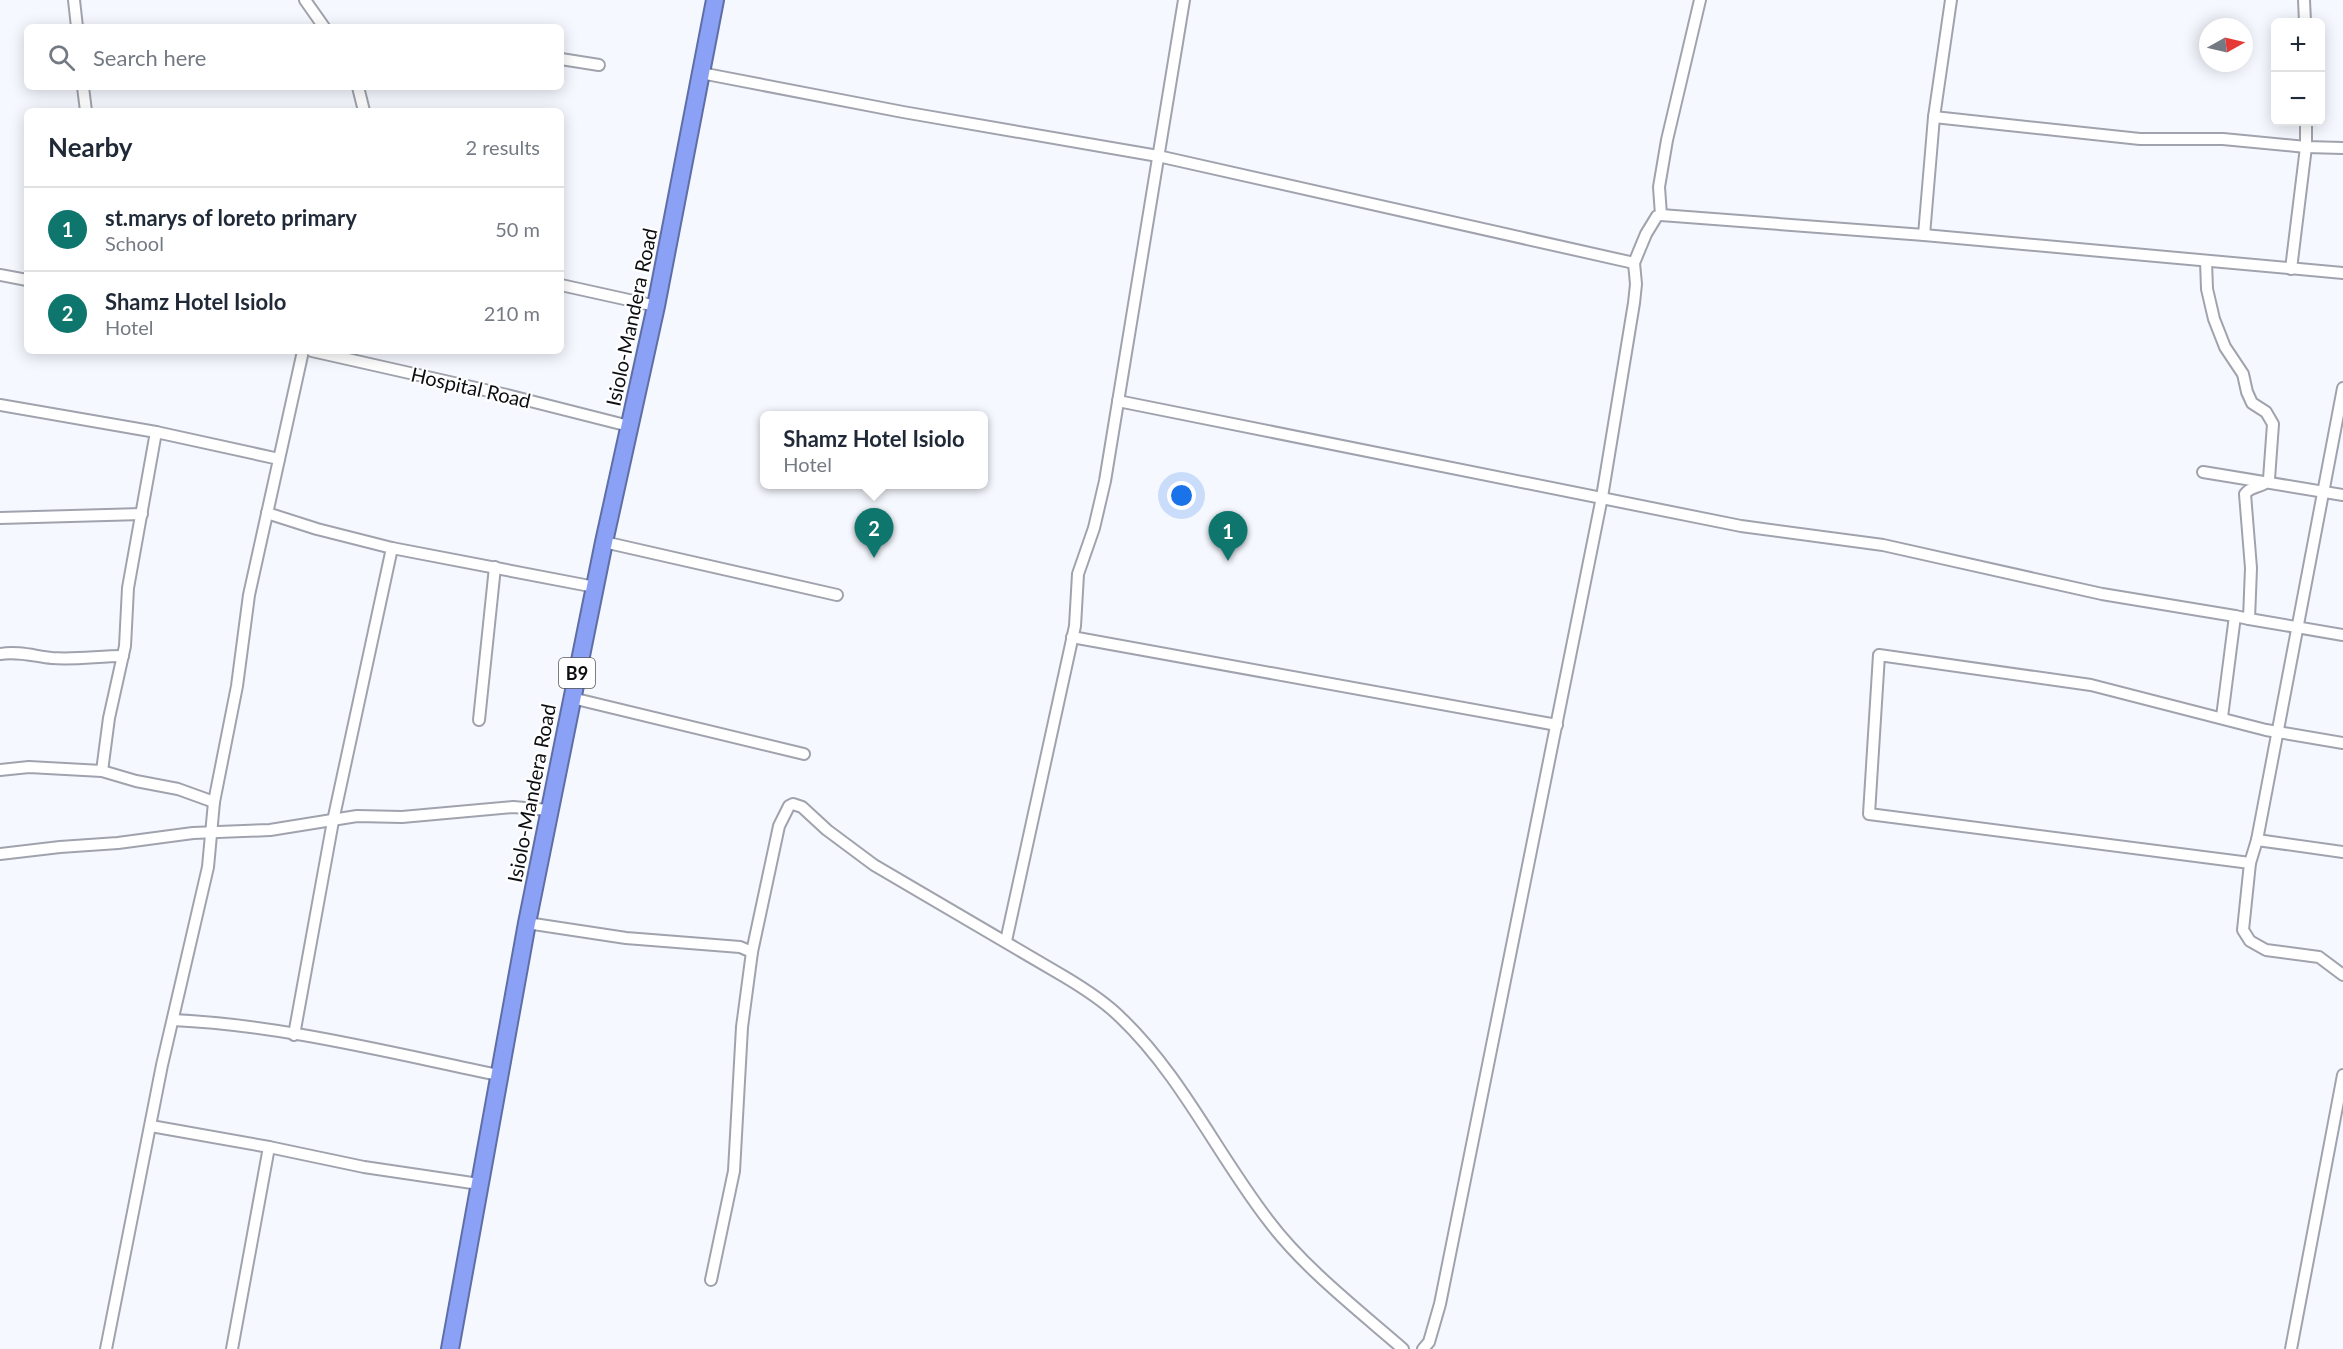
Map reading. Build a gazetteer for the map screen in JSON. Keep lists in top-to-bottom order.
{
  "streets": {
    "highway": ["Isiolo-Mandera Road", "B9"],
    "street": ["Hospital Road"]
  },
  "crossings": [
    ["Isiolo-Mandera Road", "Hospital Road"]
  ],
  "north": "right",
  "page": {
    "map_buttons": ["+", "−"],
    "search": "Search here",
    "heading": ["Nearby", "2 results"],
    "list": [
      {
        "mark": "1",
        "name": "st.marys of loreto primary",
        "note": "School",
        "value": "50 m"
      },
      {
        "mark": "2",
        "name": "Shamz Hotel Isiolo",
        "note": "Hotel",
        "value": "210 m"
      }
    ],
    "popup": ["Shamz Hotel Isiolo", "Hotel"],
    "pins": ["2", "1"]
  }
}
